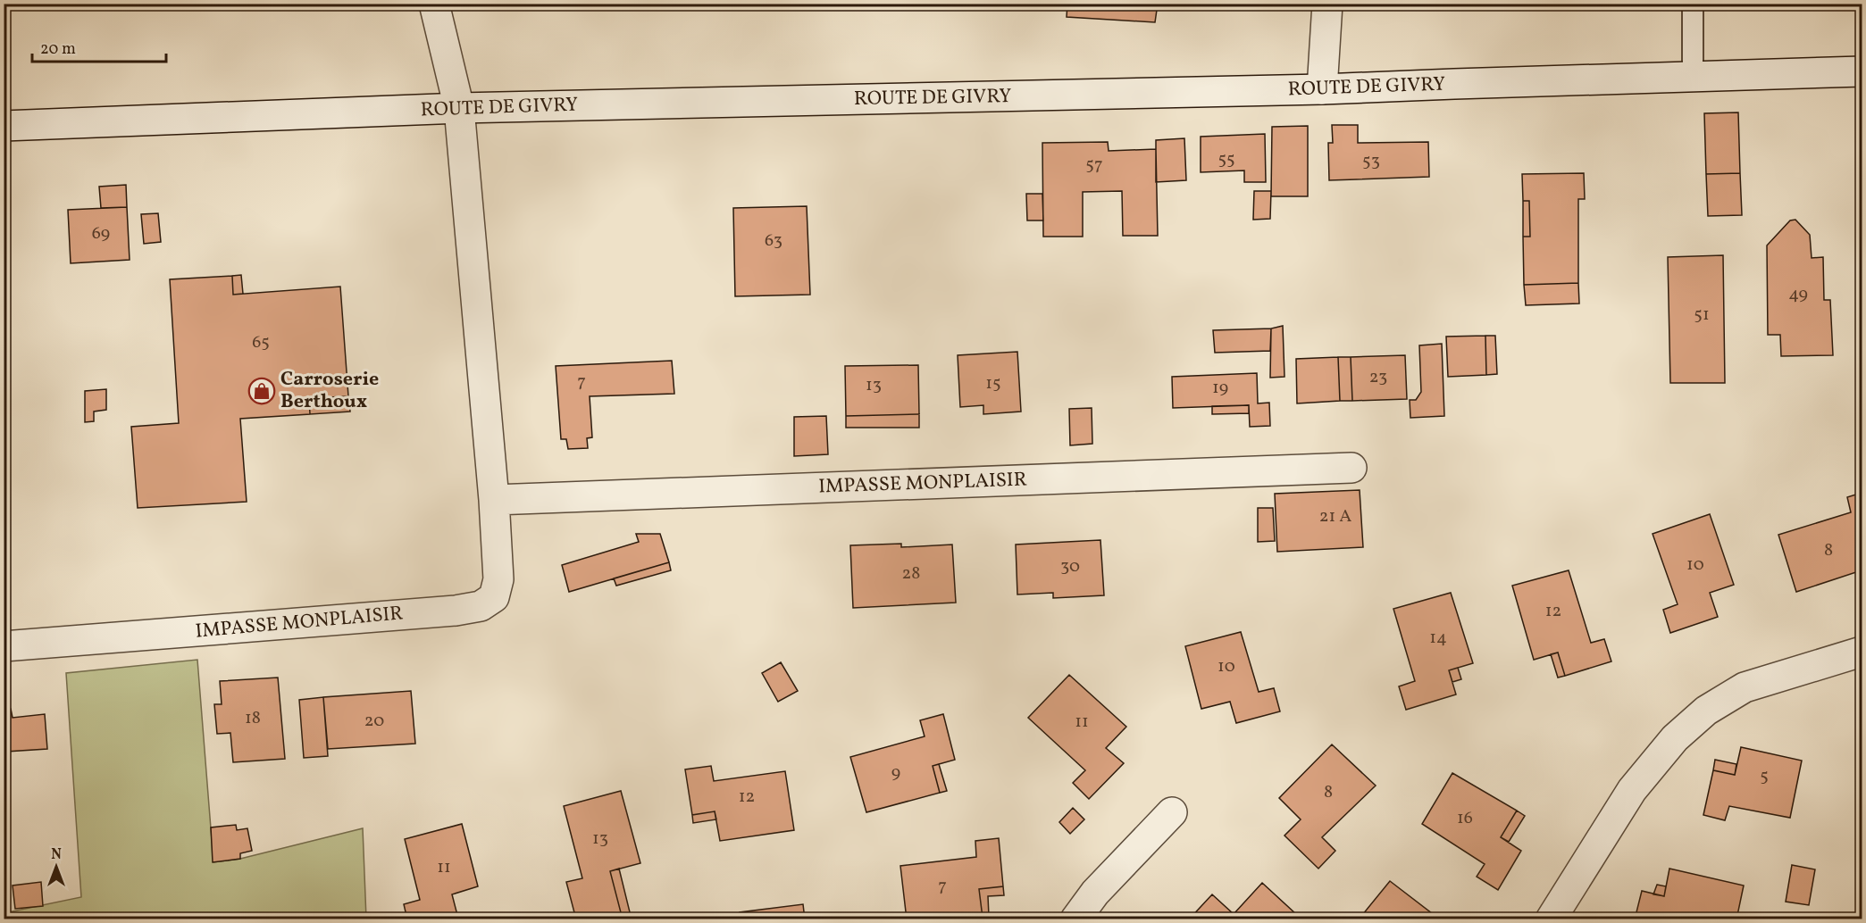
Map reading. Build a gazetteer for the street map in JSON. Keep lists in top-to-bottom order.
{
  "streets": {
    "street": ["ROUTE DE GIVRY", "IMPASSE MONPLAISIR"]
  },
  "crossings": [
    ["ROUTE DE GIVRY", "IMPASSE MONPLAISIR"]
  ],
  "places": {
    "shop": ["Carroserie Berthoux"]
  },
  "house_numbers": [
    "55",
    "53",
    "57",
    "69",
    "63",
    "49",
    "51",
    "65",
    "23",
    "7",
    "15",
    "13",
    "19",
    "21 A",
    "8",
    "10",
    "30",
    "28",
    "12",
    "14",
    "10",
    "18",
    "20",
    "11",
    "9",
    "5",
    "8",
    "12",
    "16",
    "13",
    "11",
    "7"
  ],
  "scale_bar": "20 m",
  "north": "top"
}
